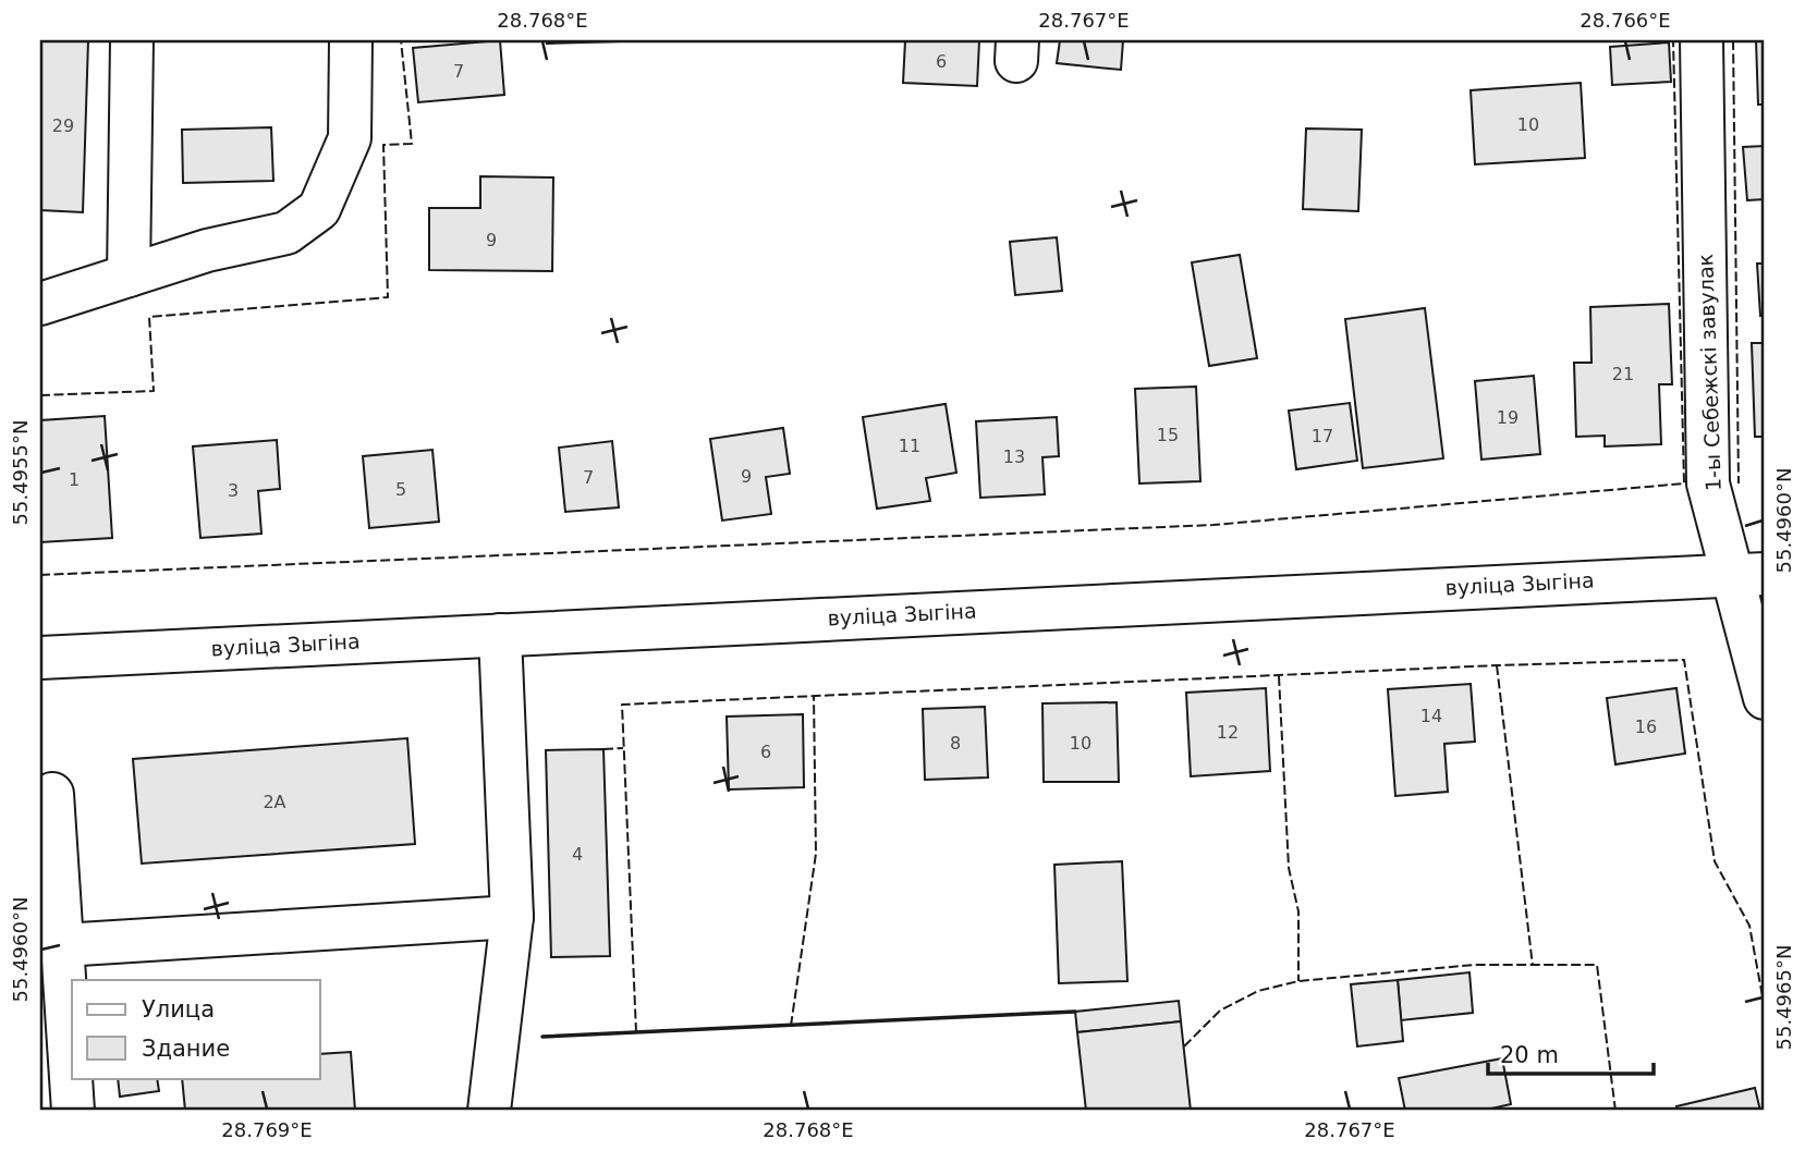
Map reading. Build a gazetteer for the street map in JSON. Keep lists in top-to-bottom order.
{
  "streets": {
    "street": ["1-ы Себежскі завулак", "вуліца Зыгіна"]
  },
  "crossings": [
    ["1-ы Себежскі завулак", "вуліца Зыгіна"]
  ],
  "house_numbers": [
    "6",
    "7",
    "10",
    "29",
    "9",
    "21",
    "19",
    "15",
    "17",
    "11",
    "13",
    "9",
    "7",
    "1",
    "5",
    "3",
    "14",
    "16",
    "12",
    "8",
    "10",
    "6",
    "2А",
    "4"
  ],
  "legend": ["Улица", "Здание"],
  "scale_bar": "20 m",
  "coordinates": [
    "28.768°E",
    "28.767°E",
    "28.766°E",
    "55.4955°N",
    "55.4960°N",
    "55.4965°N",
    "28.769°E"
  ]
}
